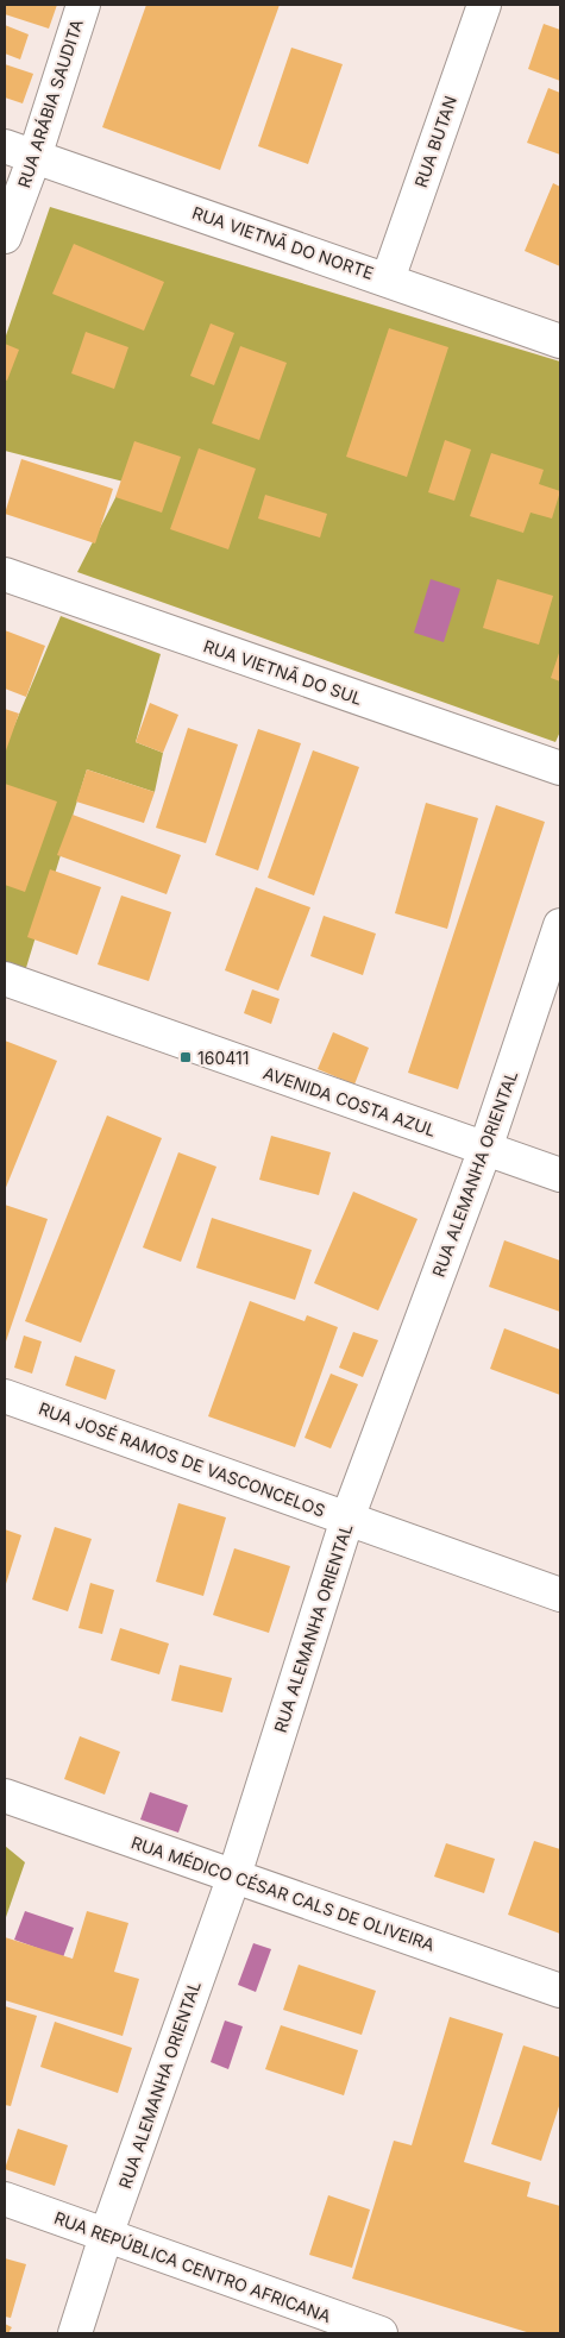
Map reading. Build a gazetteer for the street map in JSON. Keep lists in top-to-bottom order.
{
  "streets": {
    "street": [
      "RUA ARÁBIA SAUDITA",
      "RUA BUTAN",
      "RUA VIETNÃ DO NORTE",
      "RUA VIETNÃ DO SUL",
      "AVENIDA COSTA AZUL",
      "RUA ALEMANHA ORIENTAL",
      "RUA JOSÉ RAMOS DE VASCONCELOS",
      "RUA MÉDICO CÉSAR CALS DE OLIVEIRA",
      "RUA REPÚBLICA CENTRO AFRICANA"
    ]
  },
  "crossings": [
    ["RUA ARÁBIA SAUDITA", "RUA VIETNÃ DO NORTE"],
    ["RUA BUTAN", "RUA VIETNÃ DO NORTE"],
    ["AVENIDA COSTA AZUL", "RUA ALEMANHA ORIENTAL"],
    ["RUA ALEMANHA ORIENTAL", "RUA JOSÉ RAMOS DE VASCONCELOS"],
    ["RUA ALEMANHA ORIENTAL", "RUA MÉDICO CÉSAR CALS DE OLIVEIRA"],
    ["RUA ALEMANHA ORIENTAL", "RUA REPÚBLICA CENTRO AFRICANA"]
  ],
  "places": {
    "transit": ["160411"]
  }
}
